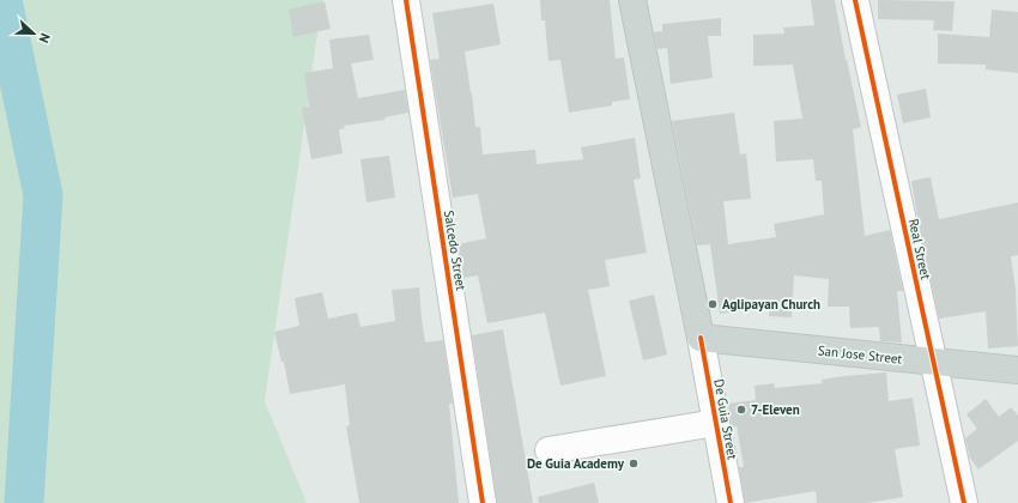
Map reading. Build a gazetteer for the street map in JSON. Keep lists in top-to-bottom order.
{
  "streets": {
    "main road": ["San Jose Street", "De Guia Street"],
    "street": ["Real Street", "Salcedo Street"]
  },
  "crossings": [
    ["Real Street", "San Jose Street"],
    ["San Jose Street", "De Guia Street"]
  ],
  "places": ["Aglipayan Church", "7-Eleven", "De Guia Academy"],
  "north": "right"
}
